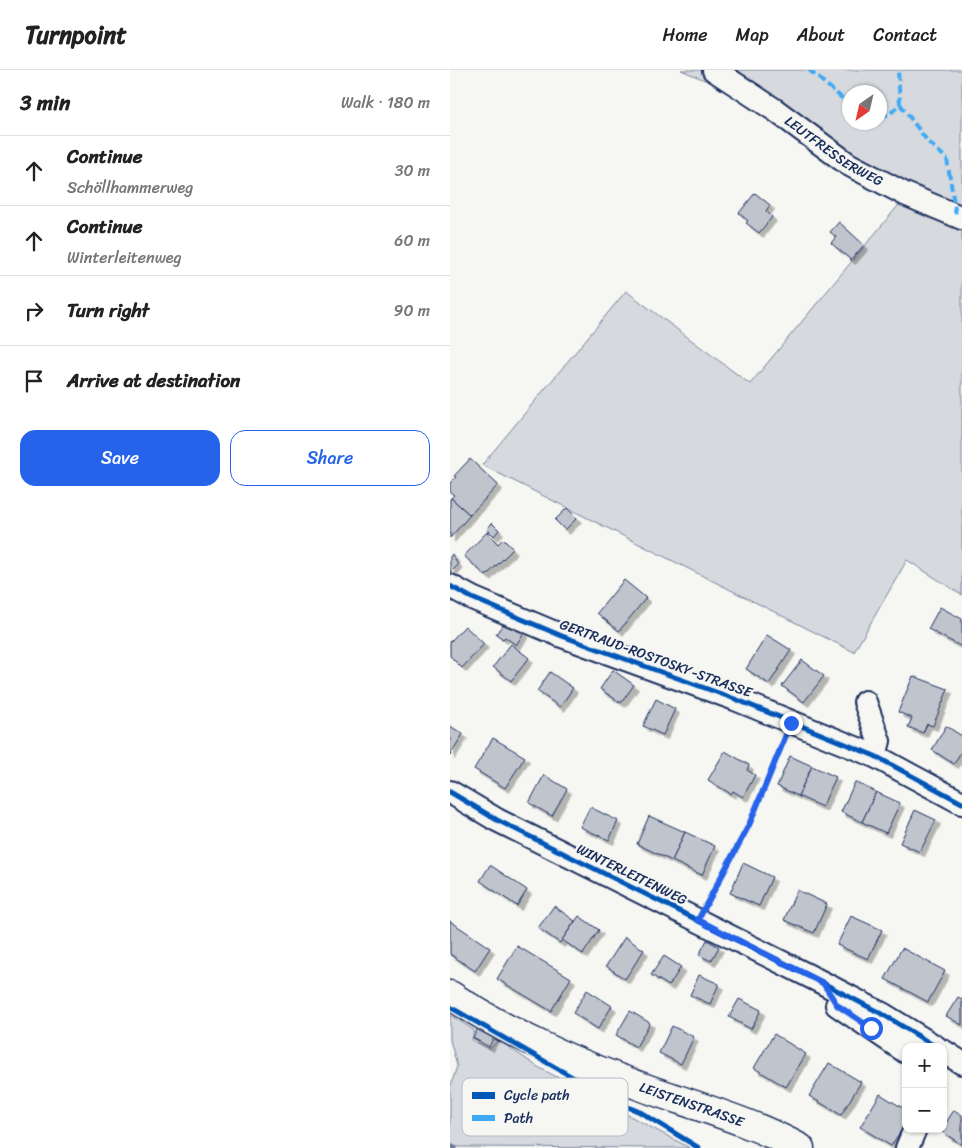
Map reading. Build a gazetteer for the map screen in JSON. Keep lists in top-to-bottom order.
{
  "streets": {
    "main road": ["LEISTENSTRASSE"],
    "street": ["LEUTFRESSERWEG", "GERTRAUD-ROSTOSKY-STRASSE", "WINTERLEITENWEG"]
  },
  "legend": ["Cycle path", "Path"],
  "north": "bottom left",
  "page": {
    "header": "Turnpoint",
    "nav": [
      "Home",
      "Map",
      "About",
      "Contact"
    ],
    "heading": ["3 min", "Walk · 180 m"],
    "list": [
      ["Continue", "Schöllhammerweg", "30 m"],
      ["Continue", "Winterleitenweg", "60 m"],
      ["Turn right", "90 m"],
      "Arrive at destination"
    ],
    "buttons": ["Save", "Share"],
    "map_buttons": ["+", "−"]
  }
}
